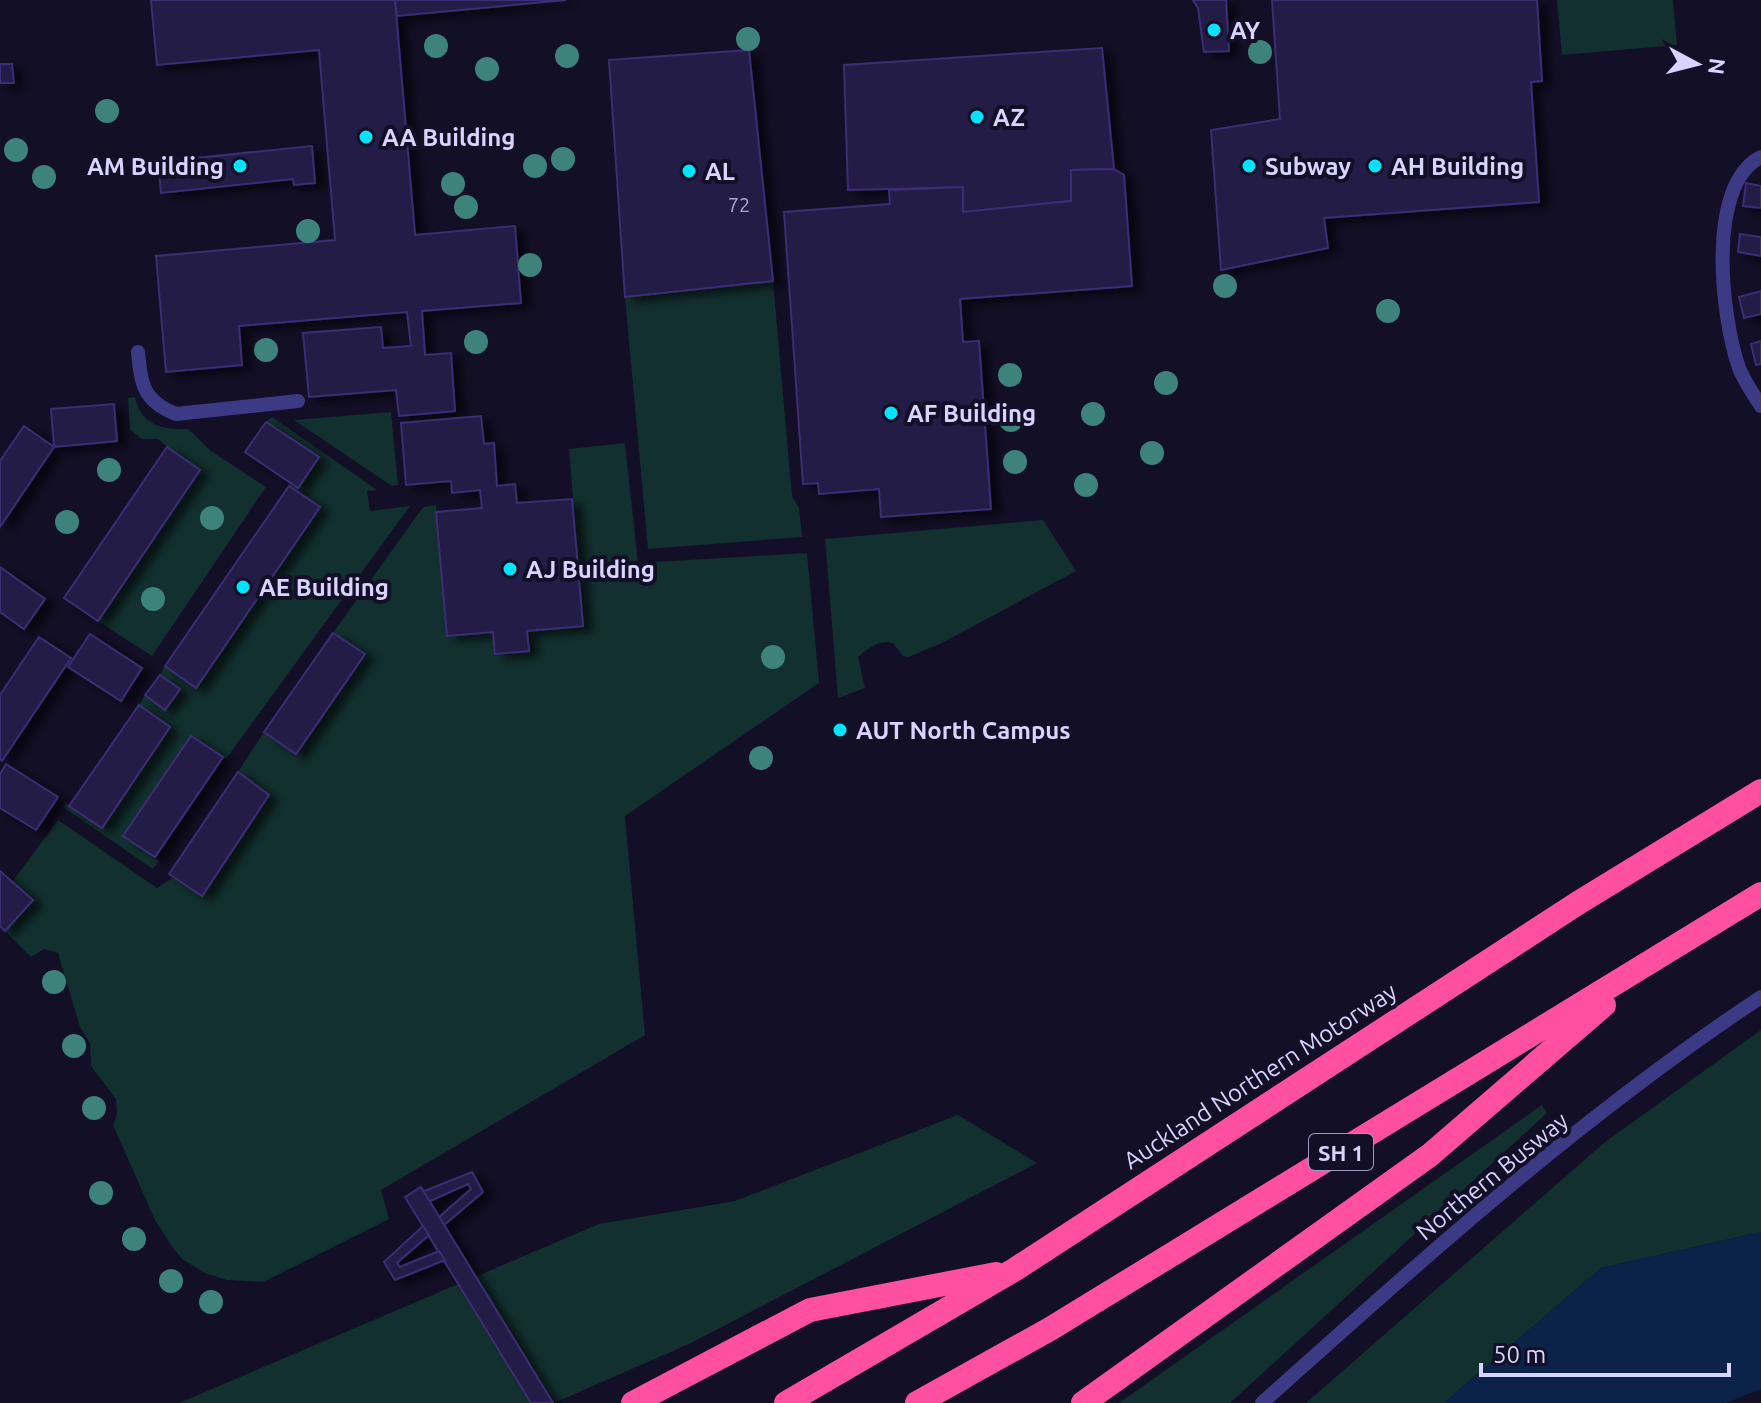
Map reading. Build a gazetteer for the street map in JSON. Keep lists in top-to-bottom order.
{
  "streets": {
    "highway": ["Auckland Northern Motorway", "SH 1"],
    "lane": ["Northern Busway"]
  },
  "places": [
    "AY",
    "AZ",
    "AA Building",
    "AM Building",
    "Subway",
    "AH Building",
    "AL",
    "AF Building",
    "AJ Building",
    "AE Building",
    "AUT North Campus"
  ],
  "house_numbers": ["72"],
  "scale_bar": "50 m",
  "north": "right"
}
